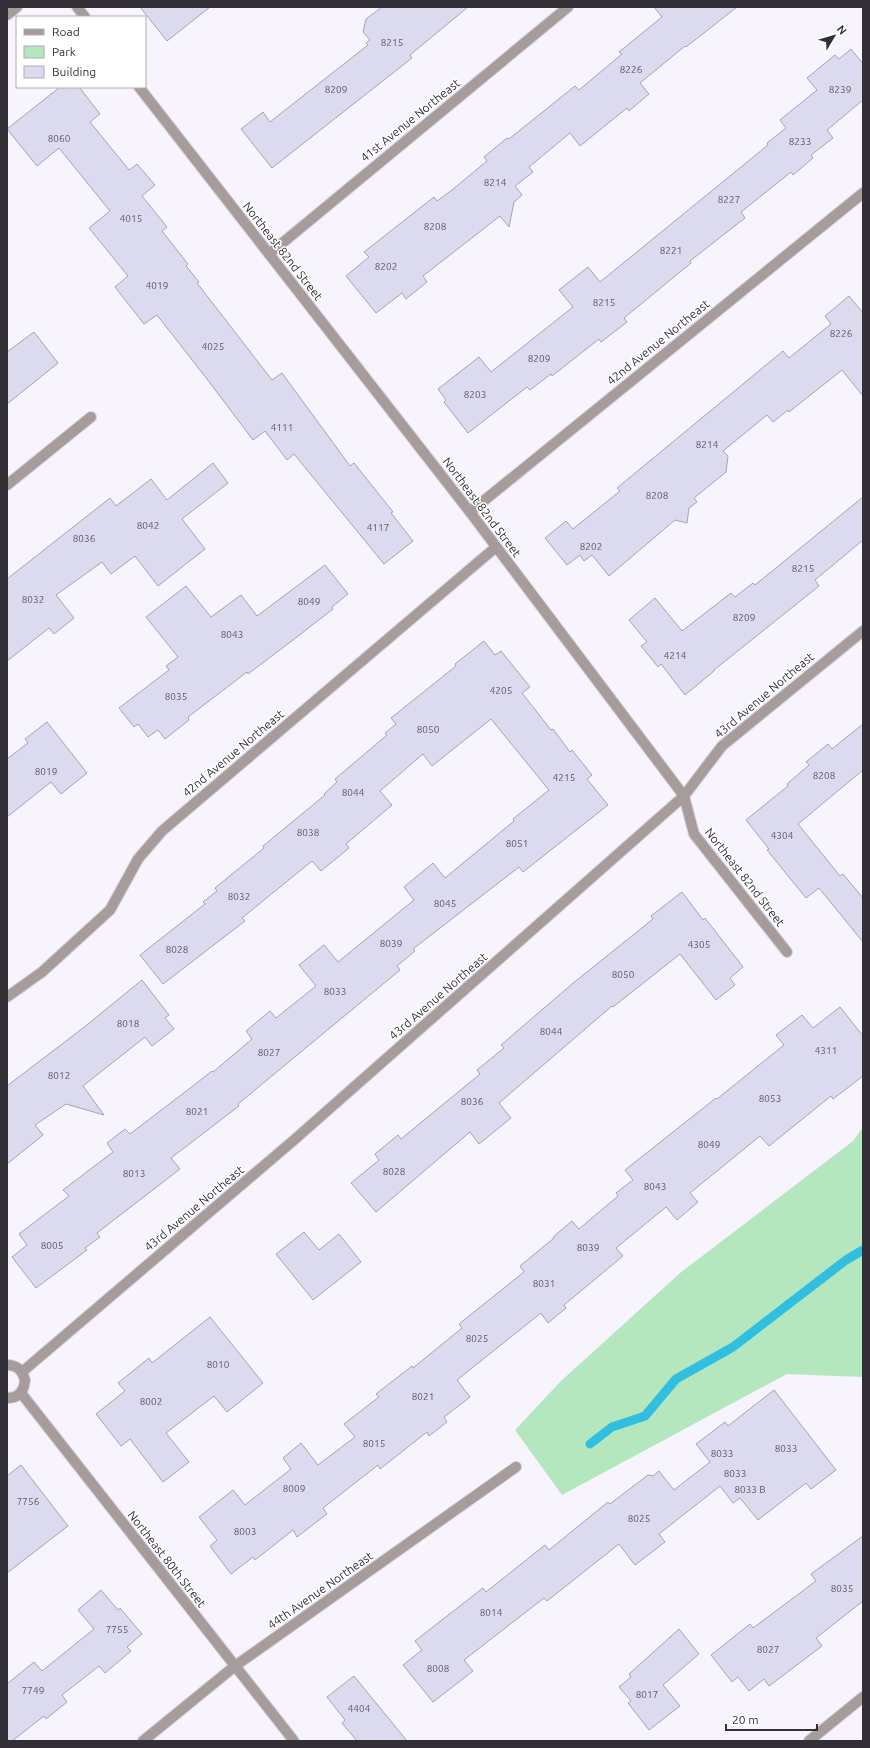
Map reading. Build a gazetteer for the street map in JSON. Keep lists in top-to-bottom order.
{
  "streets": {
    "street": [
      "41st Avenue Northeast",
      "Northeast 82nd Street",
      "42nd Avenue Northeast",
      "43rd Avenue Northeast",
      "Northeast 80th Street",
      "44th Avenue Northeast"
    ]
  },
  "crossings": [
    ["41st Avenue Northeast", "Northeast 82nd Street"],
    ["Northeast 82nd Street", "42nd Avenue Northeast"],
    ["Northeast 82nd Street", "43rd Avenue Northeast"],
    ["Northeast 80th Street", "44th Avenue Northeast"]
  ],
  "house_numbers": [
    "8215",
    "8226",
    "8209",
    "8239",
    "8060",
    "8233",
    "8214",
    "8227",
    "4015",
    "8208",
    "8221",
    "8202",
    "4019",
    "8215",
    "8226",
    "4025",
    "8209",
    "8203",
    "4111",
    "8214",
    "8208",
    "8042",
    "4117",
    "8036",
    "8202",
    "8215",
    "8032",
    "8049",
    "8209",
    "8043",
    "4214",
    "4205",
    "8035",
    "8050",
    "8019",
    "8208",
    "4215",
    "8044",
    "8038",
    "4304",
    "8051",
    "8032",
    "8045",
    "8039",
    "4305",
    "8028",
    "8050",
    "8033",
    "8018",
    "8044",
    "4311",
    "8027",
    "8012",
    "8053",
    "8036",
    "8021",
    "8049",
    "8028",
    "8013",
    "8043",
    "8005",
    "8039",
    "8031",
    "8025",
    "8010",
    "8021",
    "8002",
    "8015",
    "8033",
    "8033",
    "8033",
    "8009",
    "8033 B",
    "7756",
    "8025",
    "8003",
    "8035",
    "8014",
    "7755",
    "8027",
    "8008",
    "7749",
    "8017",
    "4404"
  ],
  "legend": ["Road", "Park", "Building"],
  "scale_bar": "20 m",
  "north": "top right"
}
